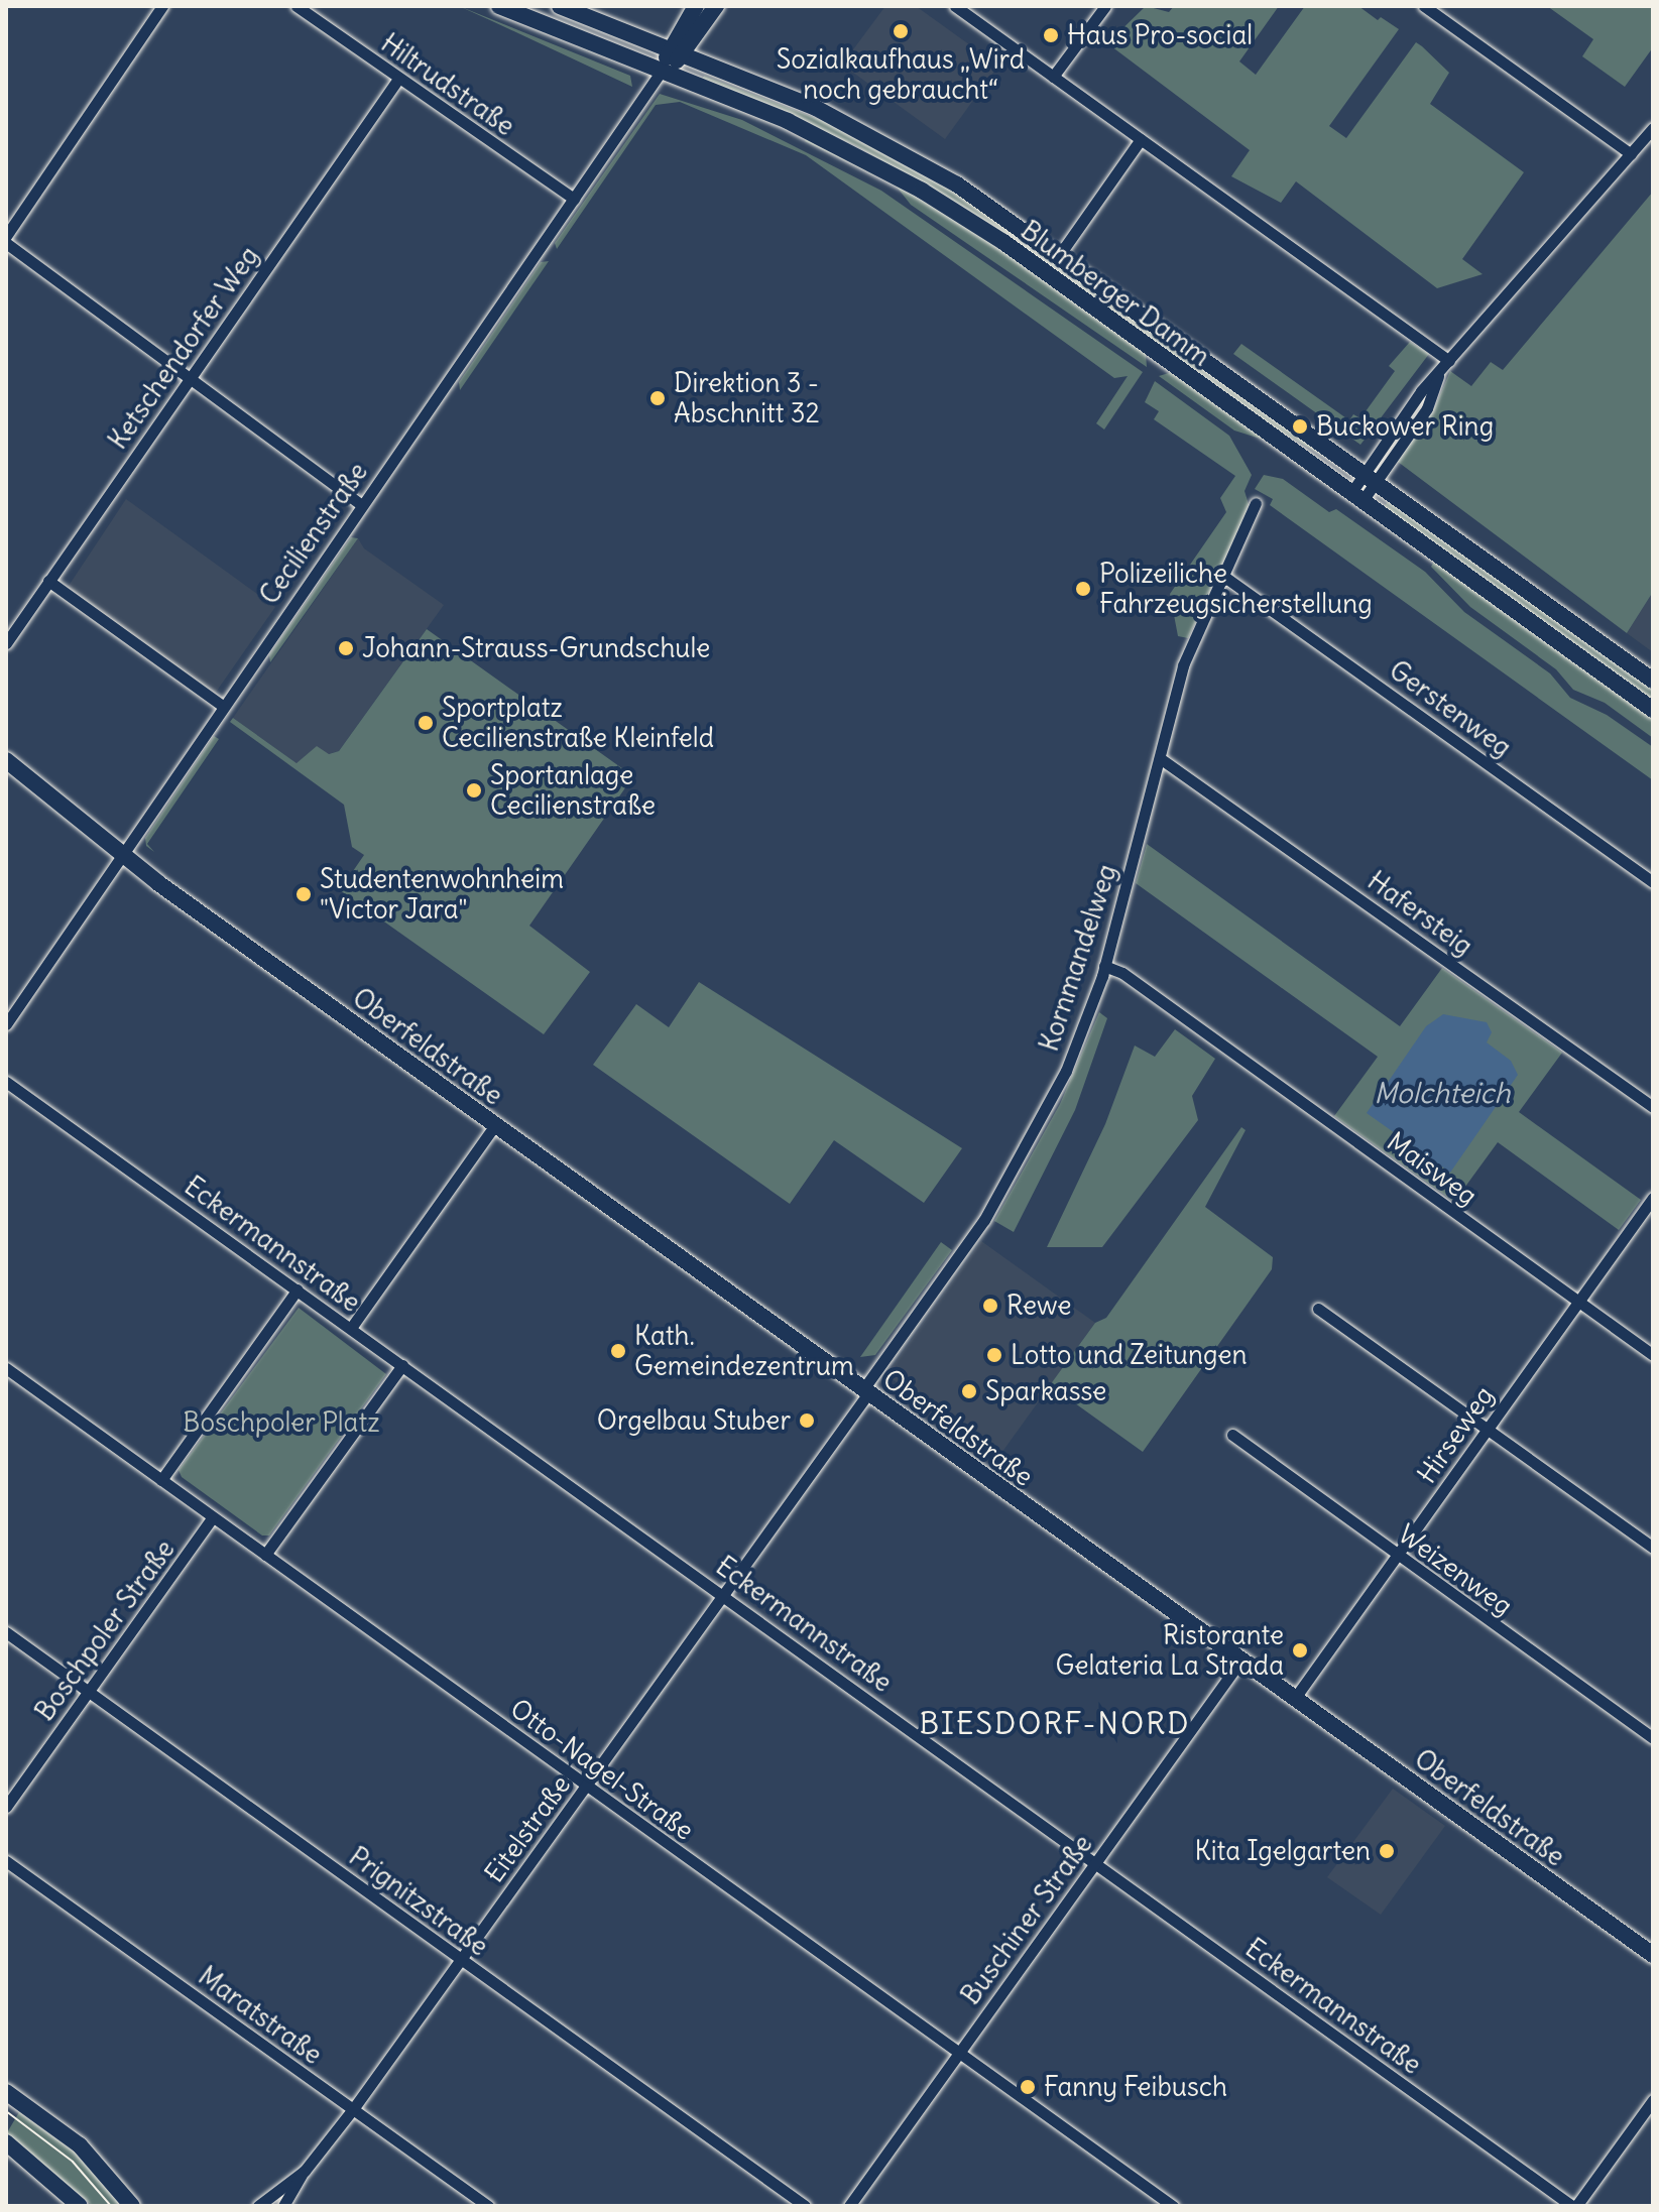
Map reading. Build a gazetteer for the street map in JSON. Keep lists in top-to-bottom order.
{
  "streets": {
    "main road": ["Blumberger Damm", "Cecilienstraße", "Oberfeldstraße"],
    "street": [
      "Hiltrudstraße",
      "Ketschendorfer Weg",
      "Gerstenweg",
      "Hafersteig",
      "Kornmandelweg",
      "Maisweg",
      "Eckermannstraße",
      "Hirseweg",
      "Weizenweg",
      "Boschpoler Straße",
      "Otto-Nagel-Straße",
      "Eitelstraße",
      "Prignitzstraße",
      "Buschiner Straße",
      "Maratstraße"
    ]
  },
  "crossings": [
    ["Hiltrudstraße", "Ketschendorfer Weg"],
    ["Hiltrudstraße", "Cecilienstraße"],
    ["Blumberger Damm", "Cecilienstraße"],
    ["Cecilienstraße", "Oberfeldstraße"],
    ["Gerstenweg", "Kornmandelweg"],
    ["Hafersteig", "Kornmandelweg"],
    ["Kornmandelweg", "Oberfeldstraße"],
    ["Kornmandelweg", "Maisweg"],
    ["Kornmandelweg", "Eitelstraße"],
    ["Oberfeldstraße", "Hirseweg"],
    ["Oberfeldstraße", "Eitelstraße"],
    ["Oberfeldstraße", "Buschiner Straße"],
    ["Maisweg", "Hirseweg"],
    ["Eckermannstraße", "Eitelstraße"],
    ["Eckermannstraße", "Buschiner Straße"],
    ["Hirseweg", "Weizenweg"],
    ["Boschpoler Straße", "Otto-Nagel-Straße"],
    ["Boschpoler Straße", "Prignitzstraße"],
    ["Otto-Nagel-Straße", "Eitelstraße"],
    ["Otto-Nagel-Straße", "Buschiner Straße"],
    ["Eitelstraße", "Prignitzstraße"],
    ["Eitelstraße", "Maratstraße"]
  ],
  "districts": ["BIESDORF-NORD"],
  "water": ["Molchteich"],
  "parks": ["Boschpoler Platz"],
  "places": [
    "Sozialkaufhaus „Wird noch gebraucht“",
    "Haus Pro-social",
    "Direktion 3 - Abschnitt 32",
    "Buckower Ring",
    "Polizeiliche Fahrzeugsicherstellung",
    "Johann-Strauss-Grundschule",
    "Sportplatz Cecilienstraße Kleinfeld",
    "Sportanlage Cecilienstraße",
    "Studentenwohnheim \"Victor Jara\"",
    "Rewe",
    "Kath. Gemeindezentrum",
    "Lotto und Zeitungen",
    "Sparkasse",
    "Orgelbau Stuber",
    "Ristorante Gelateria La Strada",
    "Kita Igelgarten",
    "Fanny Feibusch"
  ]
}
